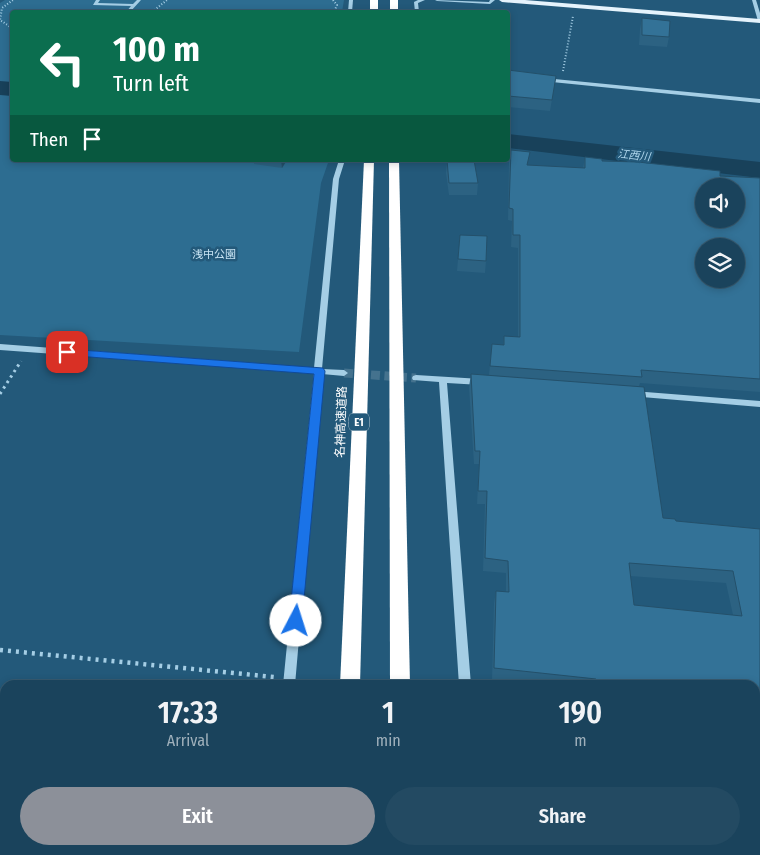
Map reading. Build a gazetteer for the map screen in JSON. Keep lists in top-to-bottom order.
{
  "streets": {
    "highway": ["名神高速道路", "E1"]
  },
  "water": ["江西川"],
  "parks": ["浅中公園"],
  "page": {
    "turn": ["100 m", "Turn left"],
    "then": "Then",
    "eta": [
      "17:33",
      "Arrival",
      "1",
      "min",
      "190",
      "m"
    ],
    "buttons": ["Exit", "Share"]
  }
}
